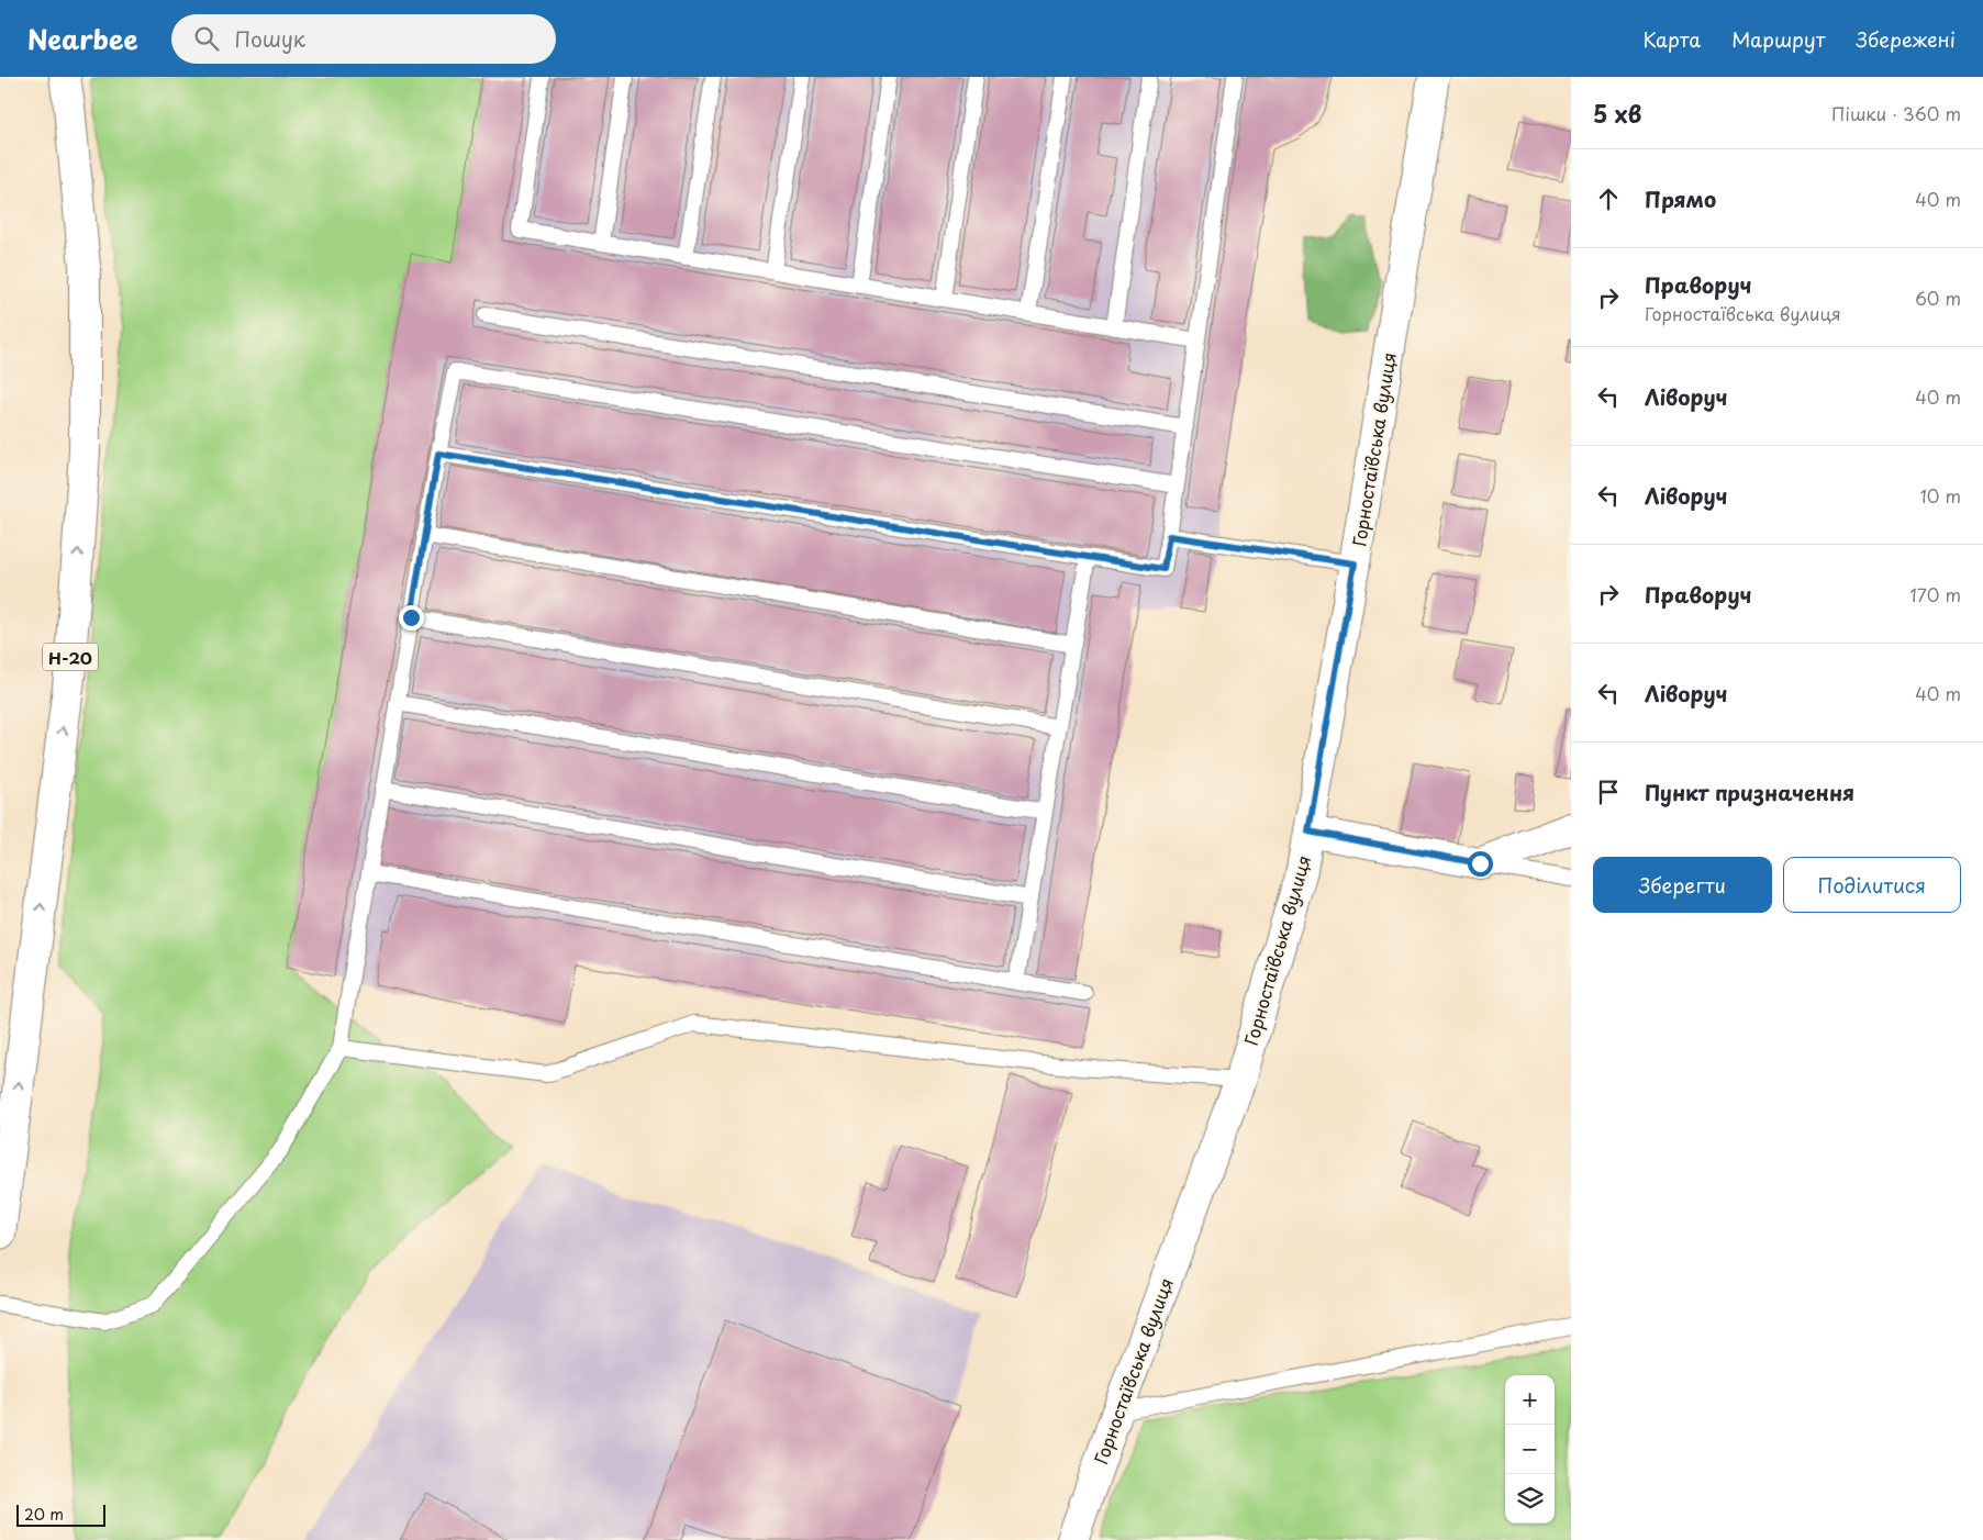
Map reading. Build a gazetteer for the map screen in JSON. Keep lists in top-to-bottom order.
{
  "streets": {
    "main road": ["Горностаївська вулиця", "Н-20"]
  },
  "scale_bar": "20 m",
  "page": {
    "header": "Nearbee",
    "search": "Пошук",
    "nav": ["Карта", "Маршрут", "Збережені"],
    "heading": ["5 хв", "Пішки · 360 m"],
    "list": [
      ["Прямо", "40 m"],
      ["Праворуч", "Горностаївська вулиця", "60 m"],
      ["Ліворуч", "40 m"],
      ["Ліворуч", "10 m"],
      ["Праворуч", "170 m"],
      ["Ліворуч", "40 m"],
      "Пункт призначення"
    ],
    "buttons": ["Зберегти", "Поділитися"],
    "map_buttons": ["+", "−"],
    "scale": "20 m"
  }
}
